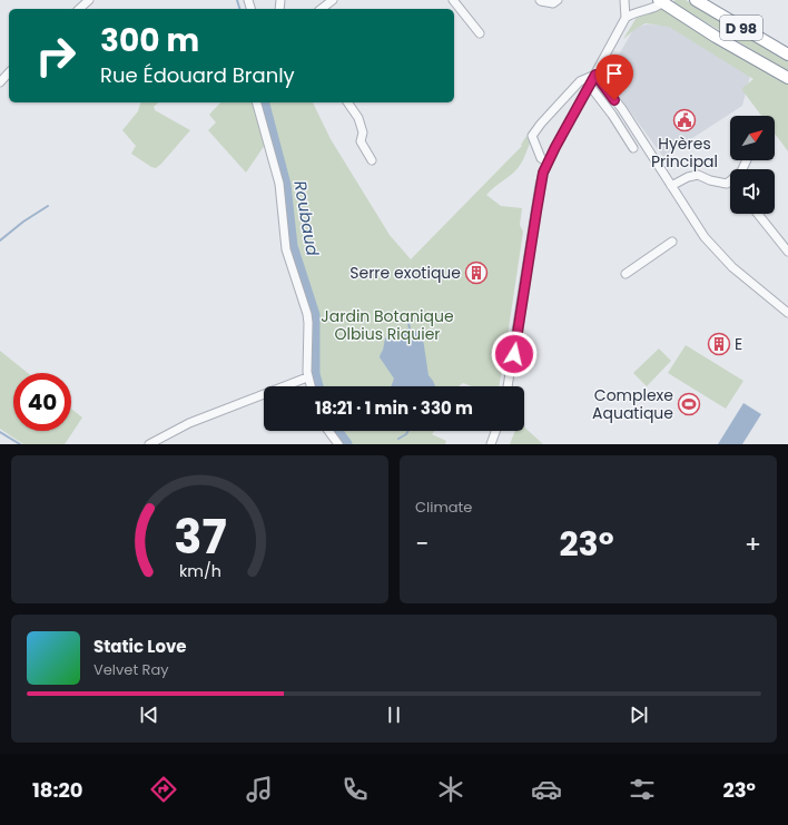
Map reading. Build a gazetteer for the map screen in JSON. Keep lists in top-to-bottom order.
{
  "streets": {
    "highway": ["D 98"]
  },
  "water": ["Roubaud"],
  "parks": ["Jardin Botanique Olbius Riquier"],
  "places": {
    "public building": ["Hyères Principal"],
    "building": ["Serre exotique", "E"],
    "sports": ["Complexe Aquatique"]
  },
  "north": "top right",
  "page": {
    "turn": ["300 m", "Rue Édouard Branly"],
    "limit": "40",
    "trip": "18:21 · 1 min · 330 m",
    "tile": "Climate",
    "heat": ["−", "23°", "+"],
    "song": ["Static Love", "Velvet Ray"],
    "tabs": ["18:20", "23°"],
    "gauge": ["37", "km/h"]
  }
}
